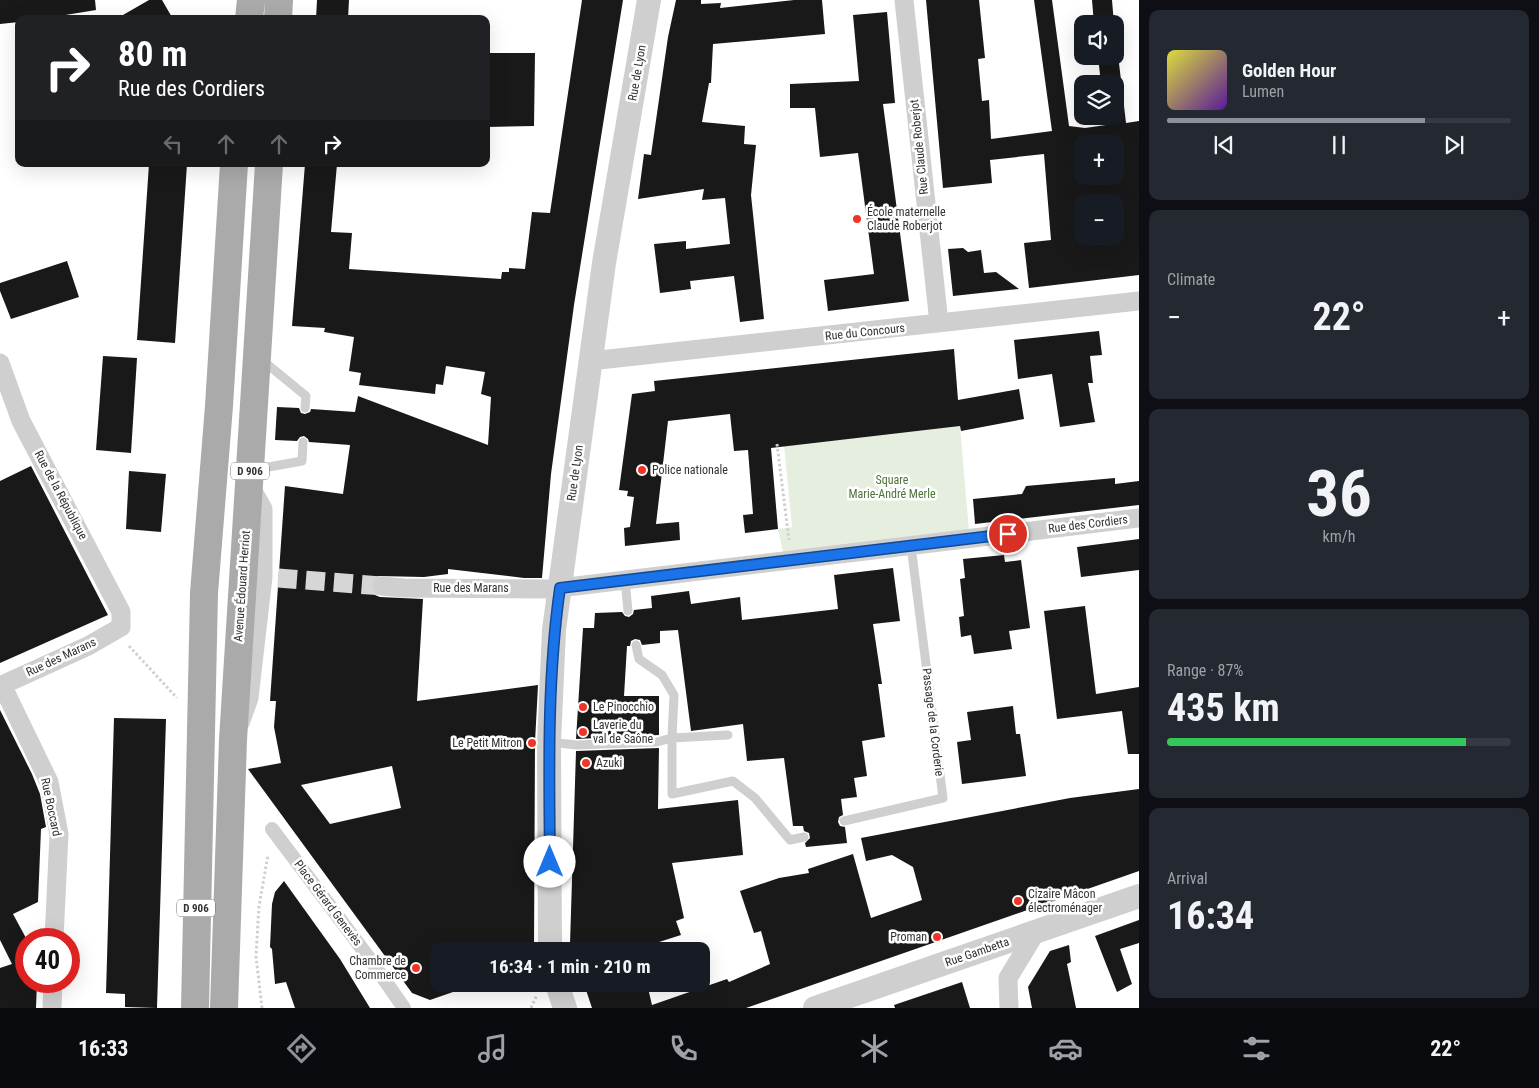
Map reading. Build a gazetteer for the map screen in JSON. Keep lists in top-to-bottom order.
{
  "streets": {
    "main road": ["D 906", "Avenue Édouard Herriot"],
    "street": [
      "Rue de Lyon",
      "Rue Claude Roberjot",
      "Rue du Concours",
      "Rue de la République",
      "Rue des Cordiers",
      "Rue des Marans",
      "Rue Boccard",
      "Place Gérard Genevès",
      "Rue Gambetta"
    ],
    "lane": ["Passage de la Corderie"]
  },
  "crossings": [
    ["Rue de Lyon", "Rue du Concours"],
    ["Rue de Lyon", "Rue des Cordiers"],
    ["Rue de Lyon", "Rue des Marans"],
    ["Rue Claude Roberjot", "Rue du Concours"],
    ["Rue de la République", "Rue des Marans"],
    ["Rue des Cordiers", "Rue des Marans"],
    ["Rue des Cordiers", "Passage de la Corderie"],
    ["Rue des Marans", "Rue Boccard"]
  ],
  "parks": ["Square Marie-André Merle"],
  "places": [
    "École maternelle Claude Roberjot",
    "Police nationale",
    "Le Pinocchio",
    "Laverie du val de Saône",
    "Le Petit Mitron",
    "Azuki",
    "Cizaire Mâcon électroménager",
    "Proman",
    "Chambre de Commerce"
  ],
  "page": {
    "map_buttons": ["+", "−"],
    "turn": ["80 m", "Rue des Cordiers"],
    "song": ["Golden Hour", "Lumen"],
    "tile": [
      "Climate",
      ["36", "km/h"],
      ["Range · 87%", "435 km"],
      ["Arrival", "16:34"]
    ],
    "heat": ["−", "22°", "+"],
    "limit": "40",
    "trip": "16:34 · 1 min · 210 m",
    "tabs": ["16:33", "22°"]
  }
}
